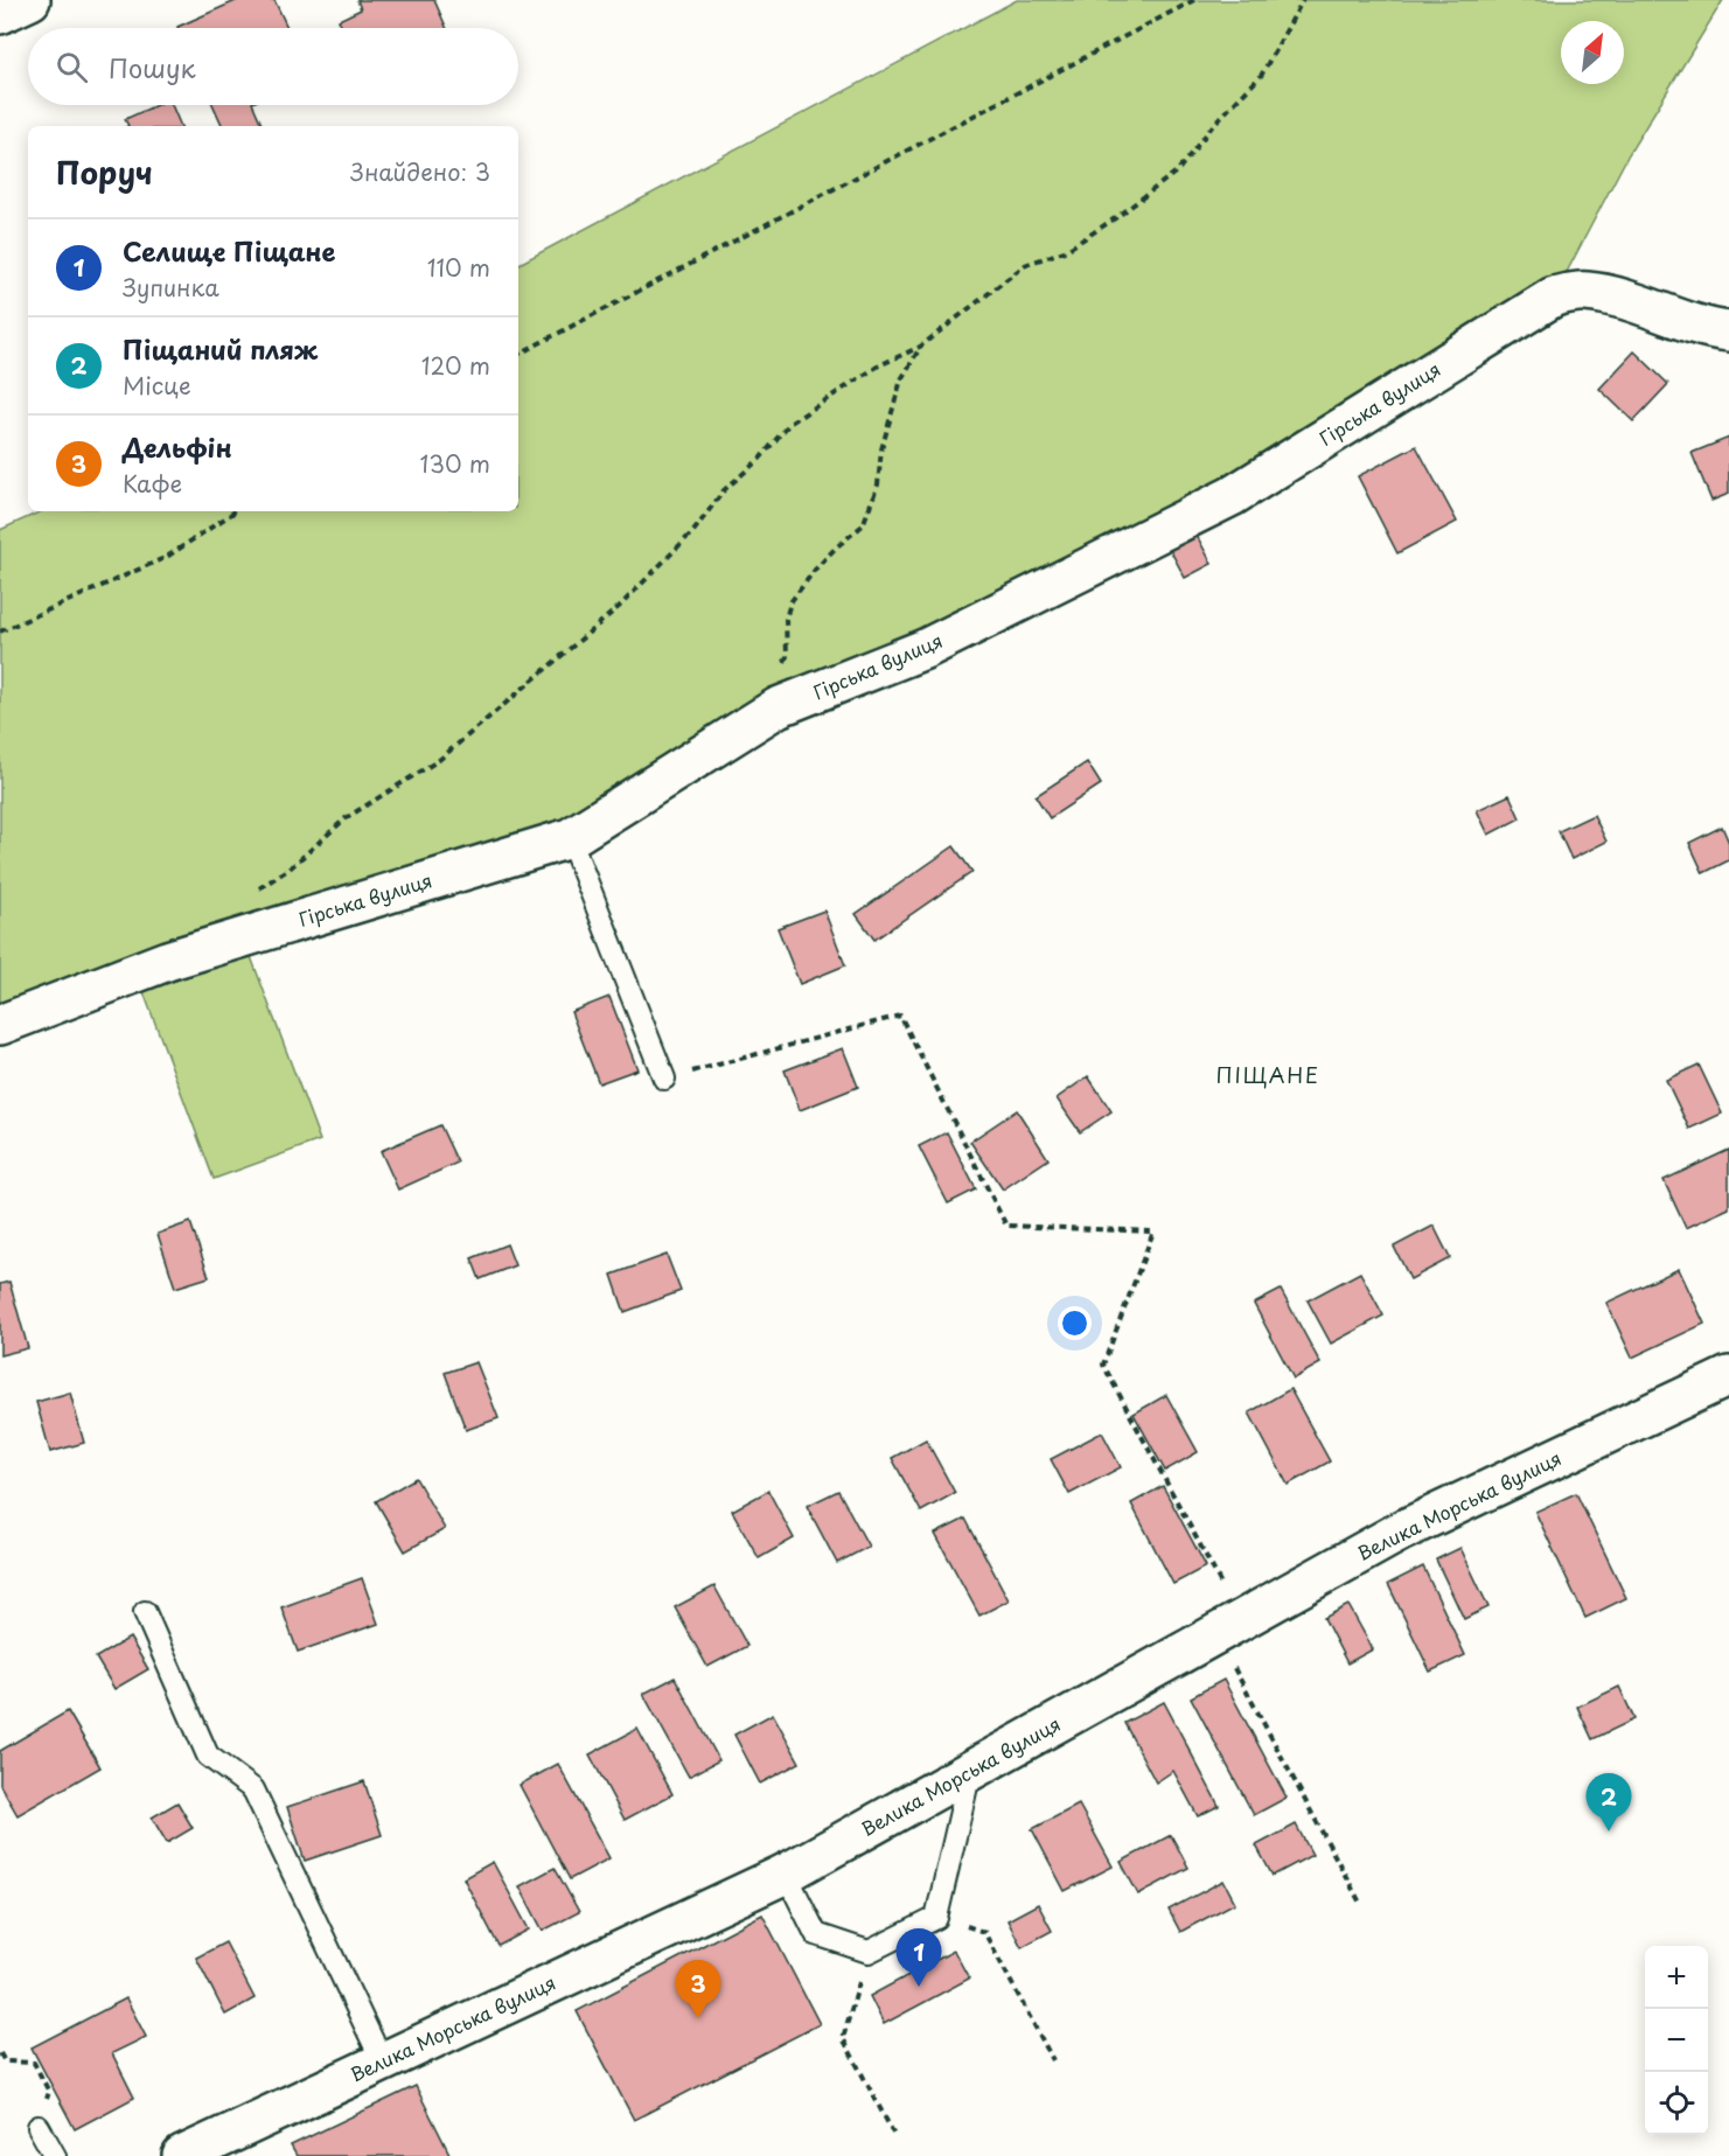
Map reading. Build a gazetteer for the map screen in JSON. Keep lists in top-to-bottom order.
{
  "streets": {
    "street": ["Гірська вулиця", "Велика Морська вулиця"]
  },
  "districts": ["ПІЩАНЕ"],
  "north": "top right",
  "page": {
    "search": "Пошук",
    "heading": ["Поруч", "Знайдено: 3"],
    "list": [
      {
        "mark": "1",
        "name": "Селище Піщане",
        "note": "Зупинка",
        "value": "110 m"
      },
      {
        "mark": "2",
        "name": "Піщаний пляж",
        "note": "Місце",
        "value": "120 m"
      },
      {
        "mark": "3",
        "name": "Дельфін",
        "note": "Кафе",
        "value": "130 m"
      }
    ],
    "pins": ["2", "1", "3"],
    "map_buttons": ["+", "−"]
  }
}
